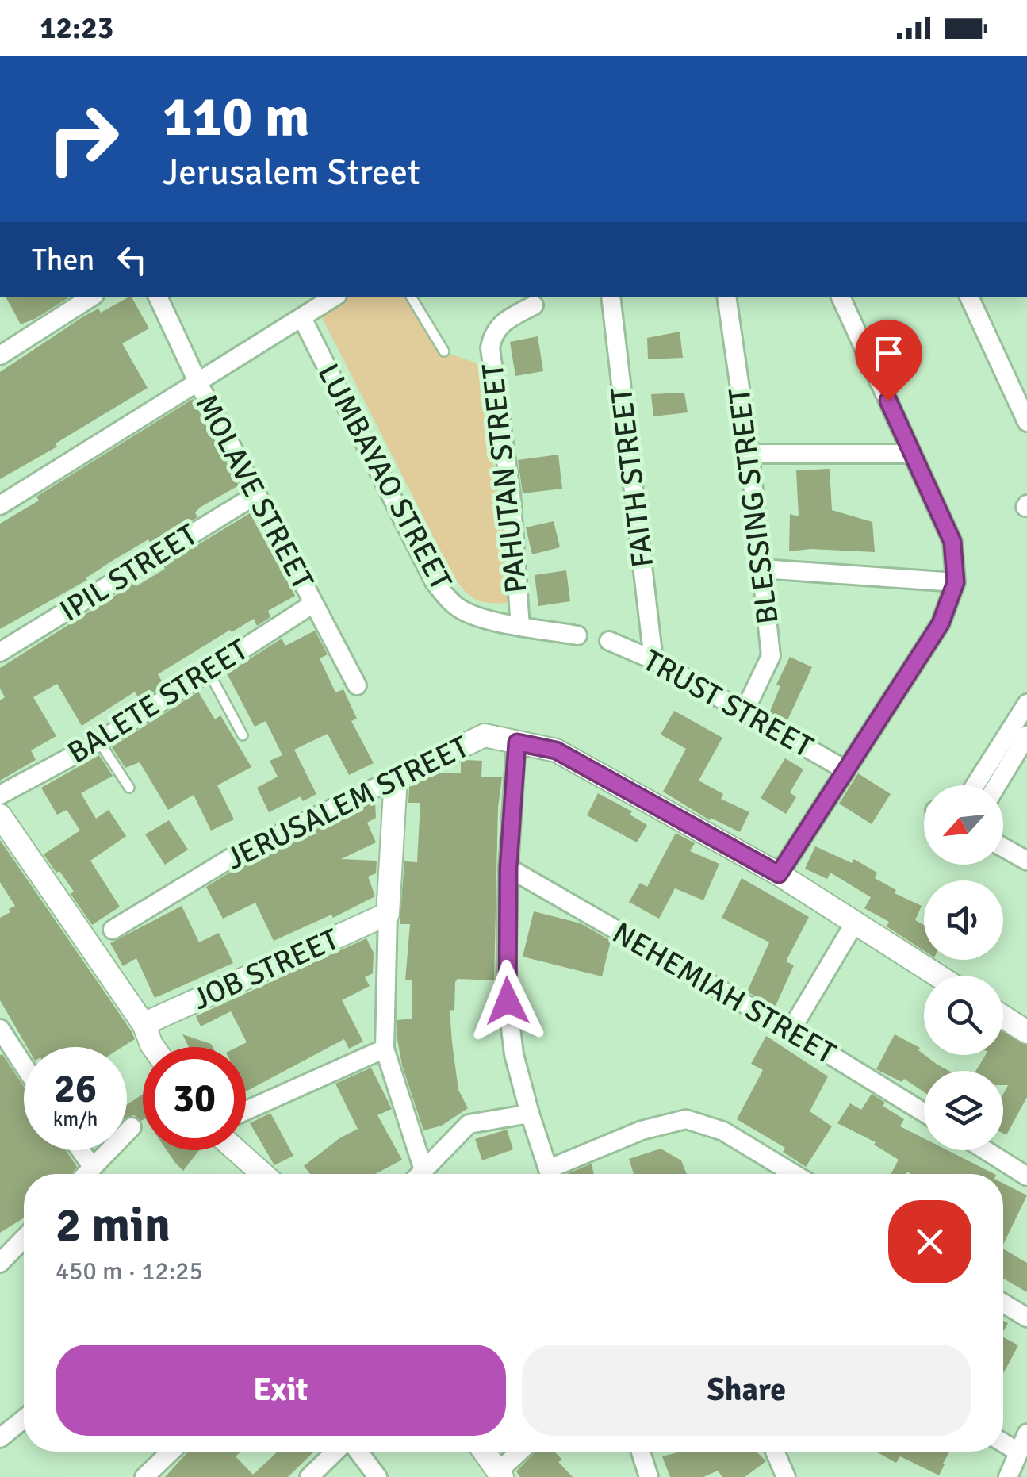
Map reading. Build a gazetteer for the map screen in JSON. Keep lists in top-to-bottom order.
{
  "streets": {
    "street": [
      "LUMBAYAO STREET",
      "FAITH STREET",
      "PAHUTAN STREET",
      "MOLAVE STREET",
      "BLESSING STREET",
      "IPIL STREET",
      "BALETE STREET",
      "TRUST STREET",
      "JERUSALEM STREET",
      "JOB STREET",
      "NEHEMIAH STREET"
    ]
  },
  "crossings": [
    ["LUMBAYAO STREET", "PAHUTAN STREET"],
    ["FAITH STREET", "TRUST STREET"],
    ["MOLAVE STREET", "IPIL STREET"],
    ["MOLAVE STREET", "BALETE STREET"],
    ["BLESSING STREET", "TRUST STREET"]
  ],
  "north": "bottom left",
  "page": {
    "status": "12:23",
    "turn": ["110 m", "Jerusalem Street"],
    "then": "Then",
    "speed": "26 km/h",
    "limit": "30",
    "heading": ["2 min", "450 m · 12:25"],
    "buttons": ["Exit", "Share"]
  }
}
